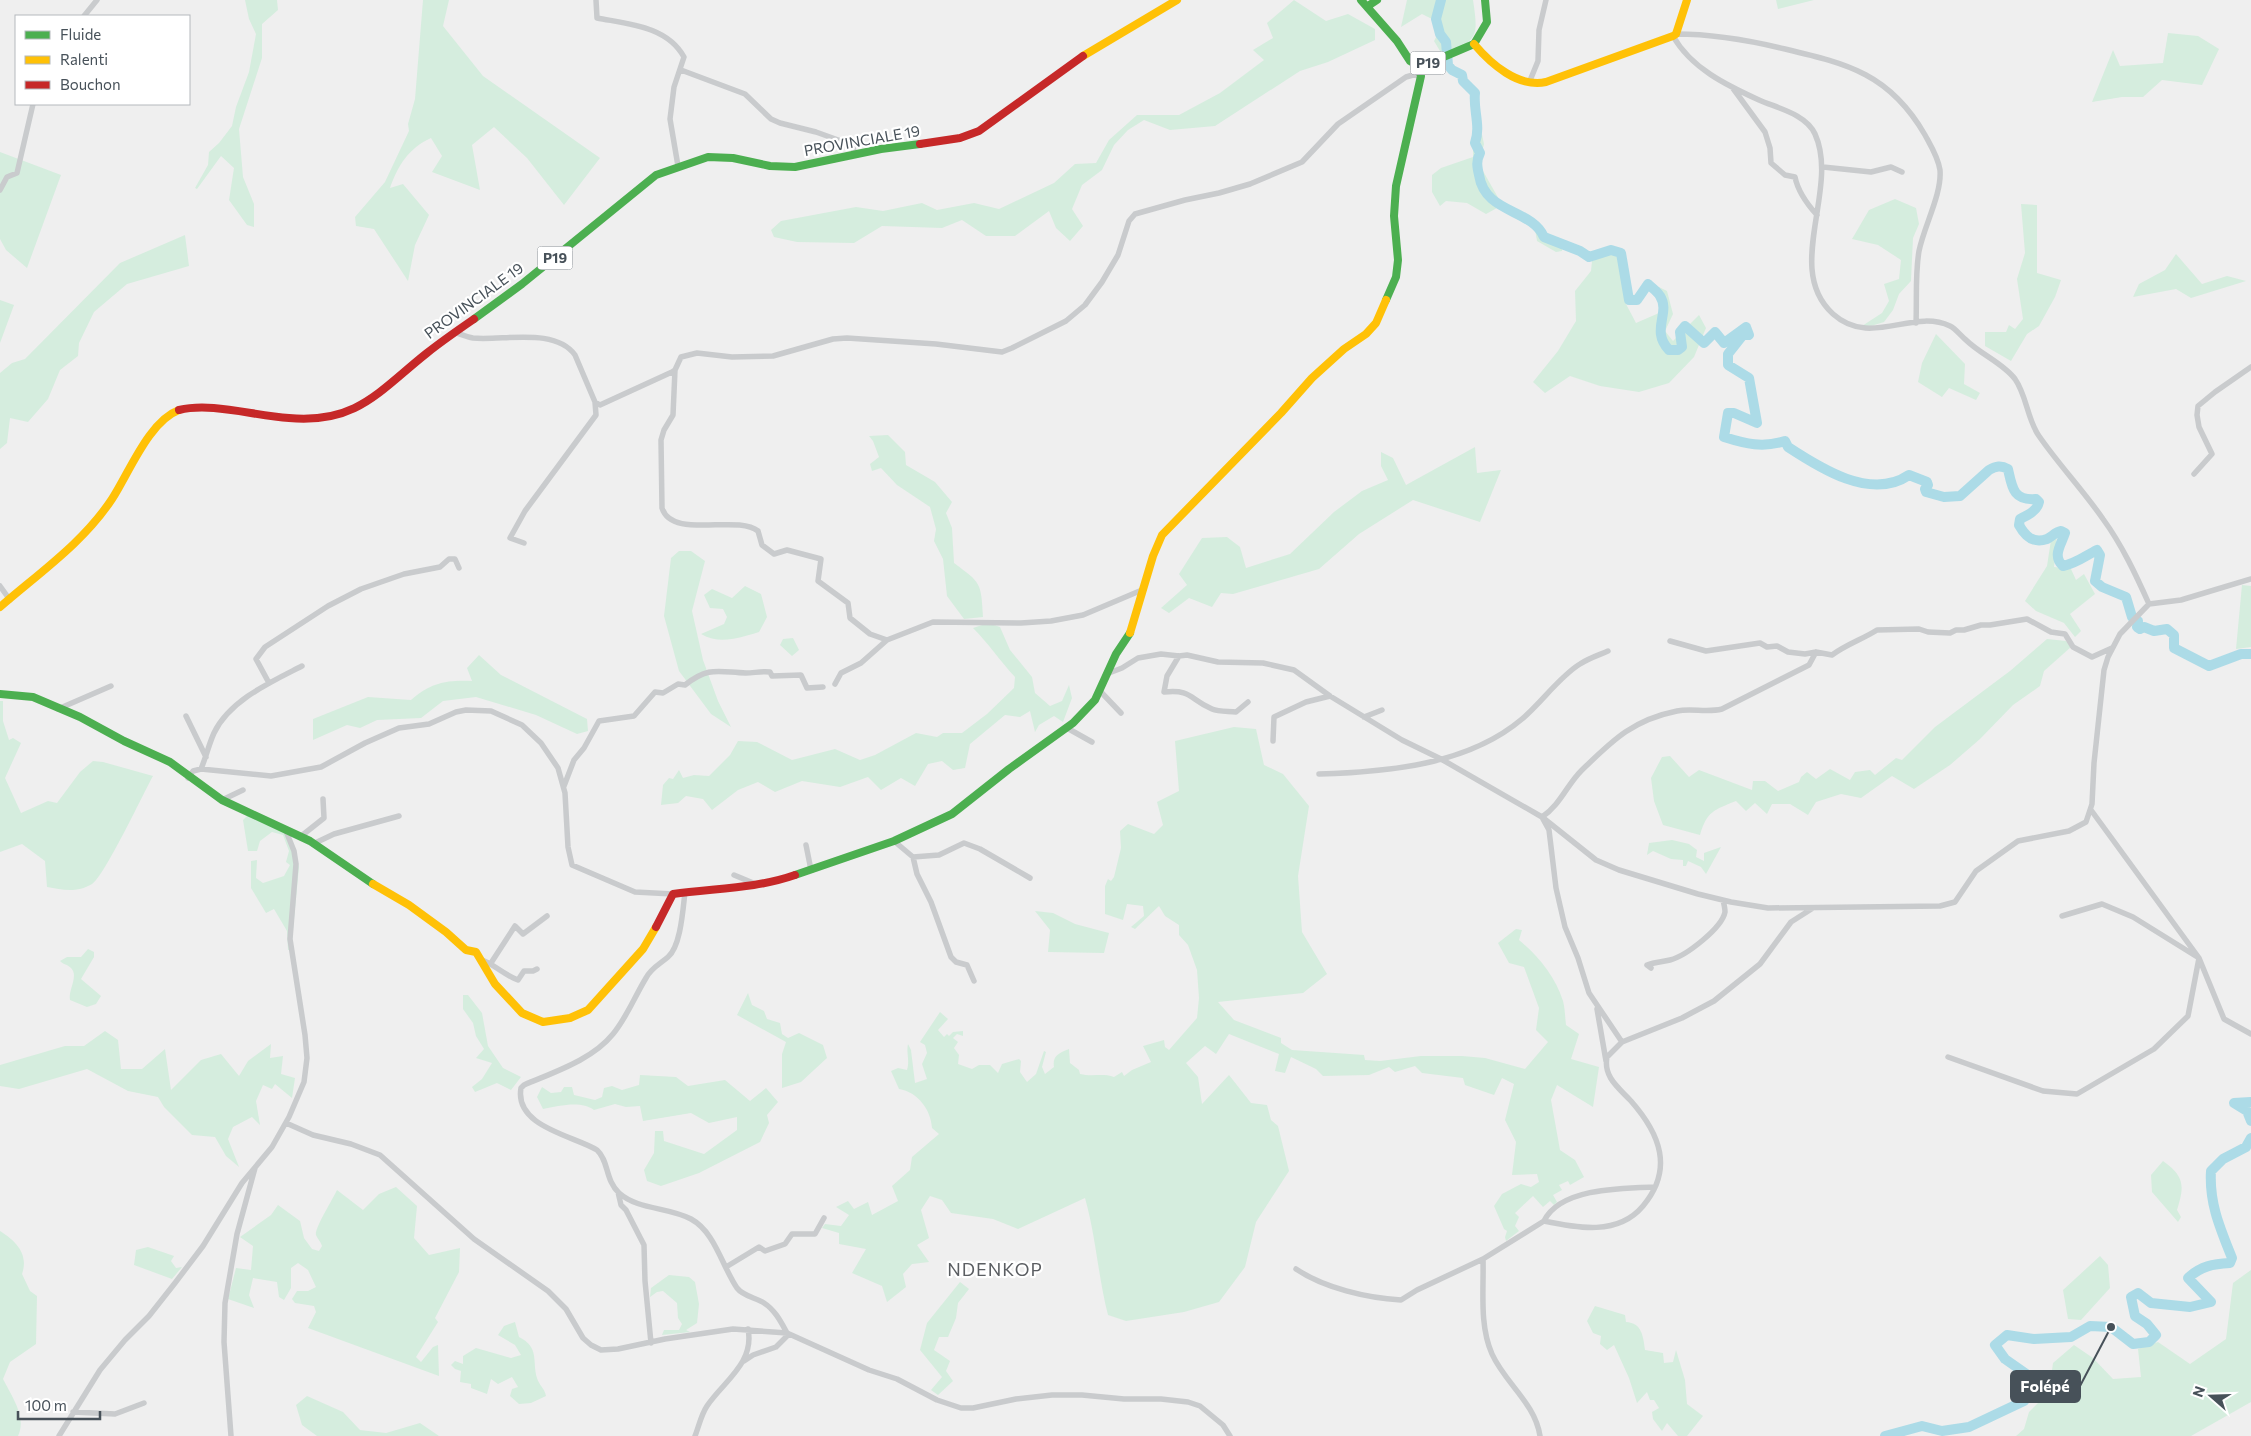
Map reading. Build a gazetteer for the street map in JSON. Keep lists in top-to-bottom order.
{
  "streets": {
    "street": ["P19", "PROVINCIALE 19"]
  },
  "districts": ["NDENKOP"],
  "places": ["Folépé"],
  "legend": ["Fluide", "Ralenti", "Bouchon"],
  "scale_bar": "100 m",
  "north": "left"
}
